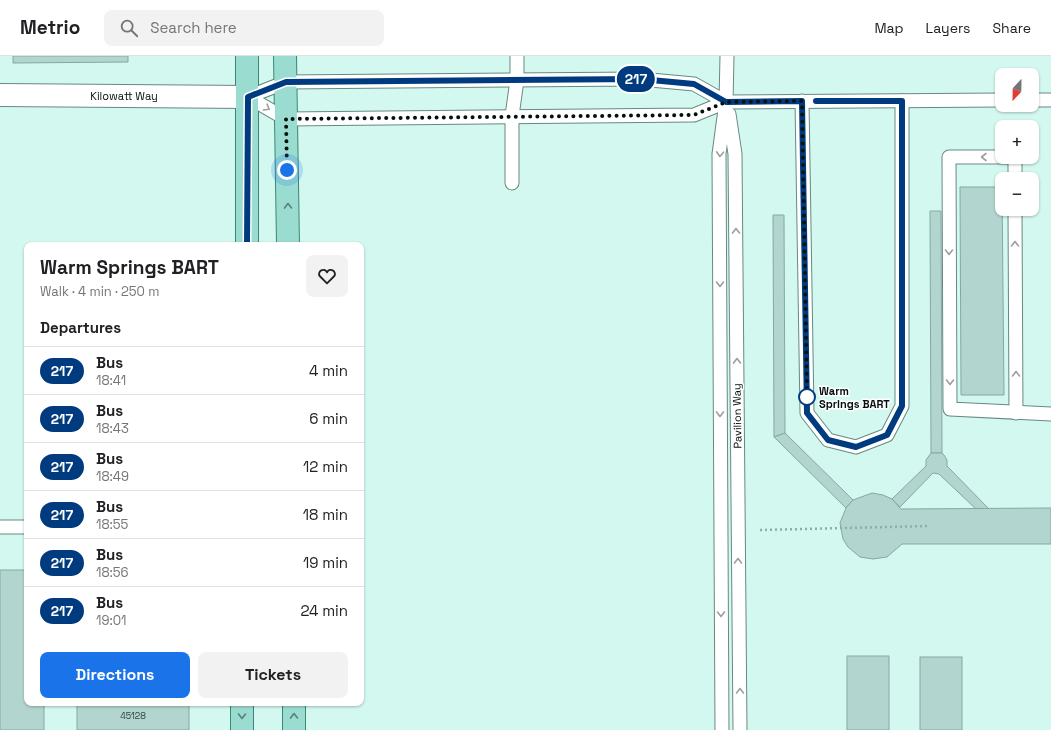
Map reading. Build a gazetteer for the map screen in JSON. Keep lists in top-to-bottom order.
{
  "streets": {
    "street": ["Kilowatt Way"],
    "lane": ["Pavilion Way"]
  },
  "places": ["Warm Springs BART"],
  "lines": ["bus line 217"],
  "house_numbers": ["45128"],
  "north": "bottom",
  "page": {
    "header": "Metrio",
    "search": "Search here",
    "nav": ["Map", "Layers", "Share"],
    "on_map": "217",
    "map_buttons": ["+", "−"],
    "heading": [
      ["Warm Springs BART", "Walk · 4 min · 250 m"],
      "Departures"
    ],
    "list": [
      {
        "mark": "217",
        "name": "Bus",
        "note": "18:41",
        "value": "4 min"
      },
      {
        "mark": "217",
        "name": "Bus",
        "note": "18:43",
        "value": "6 min"
      },
      {
        "mark": "217",
        "name": "Bus",
        "note": "18:49",
        "value": "12 min"
      },
      {
        "mark": "217",
        "name": "Bus",
        "note": "18:55",
        "value": "18 min"
      },
      {
        "mark": "217",
        "name": "Bus",
        "note": "18:56",
        "value": "19 min"
      },
      {
        "mark": "217",
        "name": "Bus",
        "note": "19:01",
        "value": "24 min"
      }
    ],
    "buttons": ["Directions", "Tickets"]
  }
}
